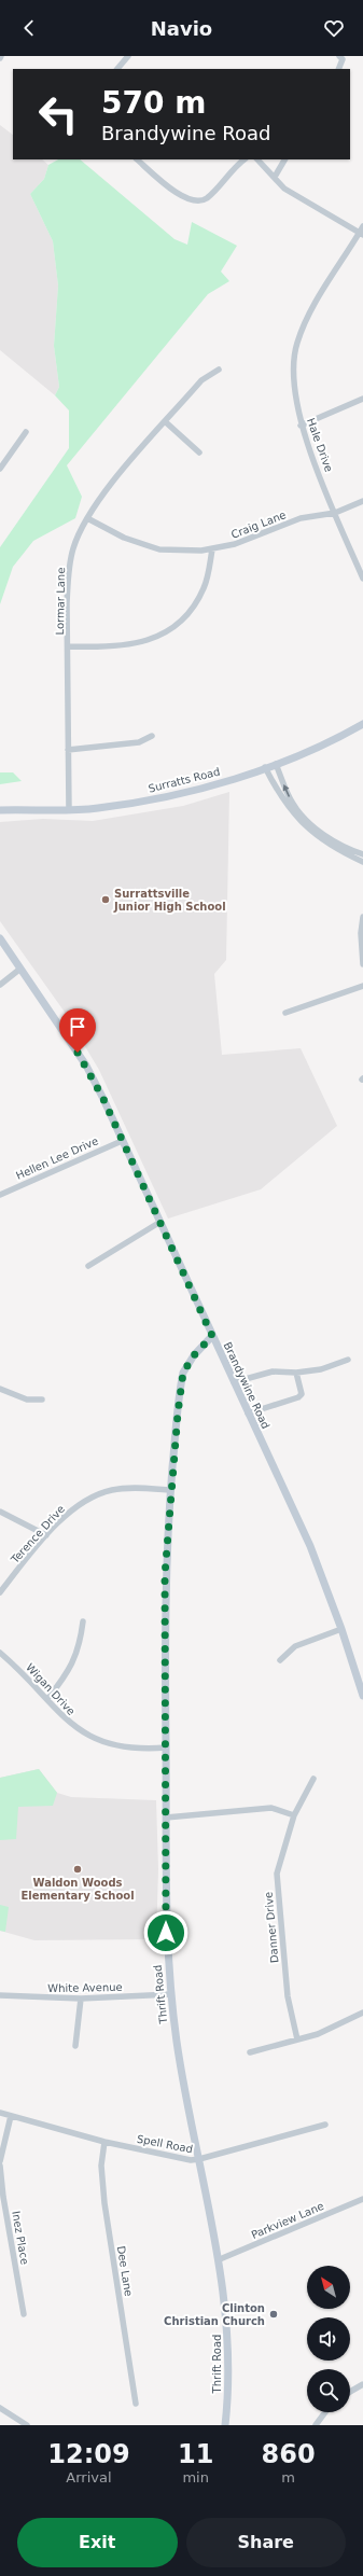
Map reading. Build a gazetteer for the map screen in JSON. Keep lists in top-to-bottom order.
{
  "streets": {
    "main road": ["Surratts Road", "Brandywine Road", "Thrift Road"],
    "street": [
      "Hale Drive",
      "Craig Lane",
      "Lormar Lane",
      "Hellen Lee Drive",
      "Terence Drive",
      "Wigan Drive",
      "Danner Drive",
      "White Avenue",
      "Spell Road",
      "Parkview Lane",
      "Inez Place",
      "Dee Lane"
    ]
  },
  "crossings": [
    ["Hale Drive", "Craig Lane"],
    ["Craig Lane", "Lormar Lane"],
    ["Lormar Lane", "Surratts Road"],
    ["Hellen Lee Drive", "Brandywine Road"],
    ["Brandywine Road", "Thrift Road"],
    ["Terence Drive", "Thrift Road"],
    ["Wigan Drive", "Thrift Road"],
    ["White Avenue", "Thrift Road"],
    ["Thrift Road", "Spell Road"],
    ["Thrift Road", "Parkview Lane"],
    ["Spell Road", "Dee Lane"]
  ],
  "places": ["Surrattsville Junior High School", "Waldon Woods Elementary School", "Clinton Christian Church"],
  "north": "top left",
  "page": {
    "header": "Navio",
    "turn": ["570 m", "Brandywine Road"],
    "eta": [
      "12:09",
      "Arrival",
      "11",
      "min",
      "860",
      "m"
    ],
    "buttons": ["Exit", "Share"]
  }
}
